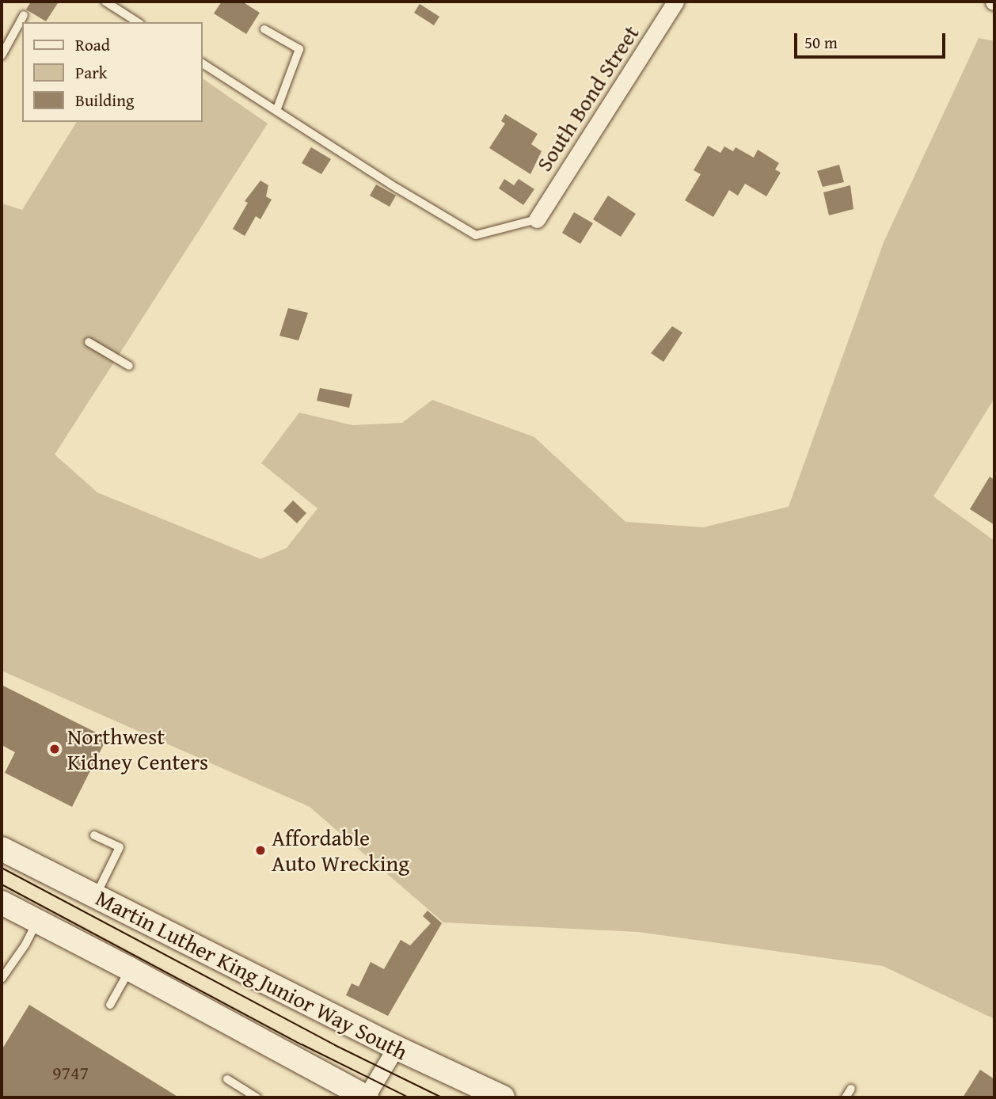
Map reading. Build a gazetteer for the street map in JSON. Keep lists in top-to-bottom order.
{
  "streets": {
    "main road": ["Martin Luther King Junior Way South"],
    "street": ["South Bond Street"]
  },
  "places": ["Northwest Kidney Centers", "Affordable Auto Wrecking"],
  "house_numbers": ["9747"],
  "legend": ["Road", "Park", "Building"],
  "scale_bar": "50 m"
}
